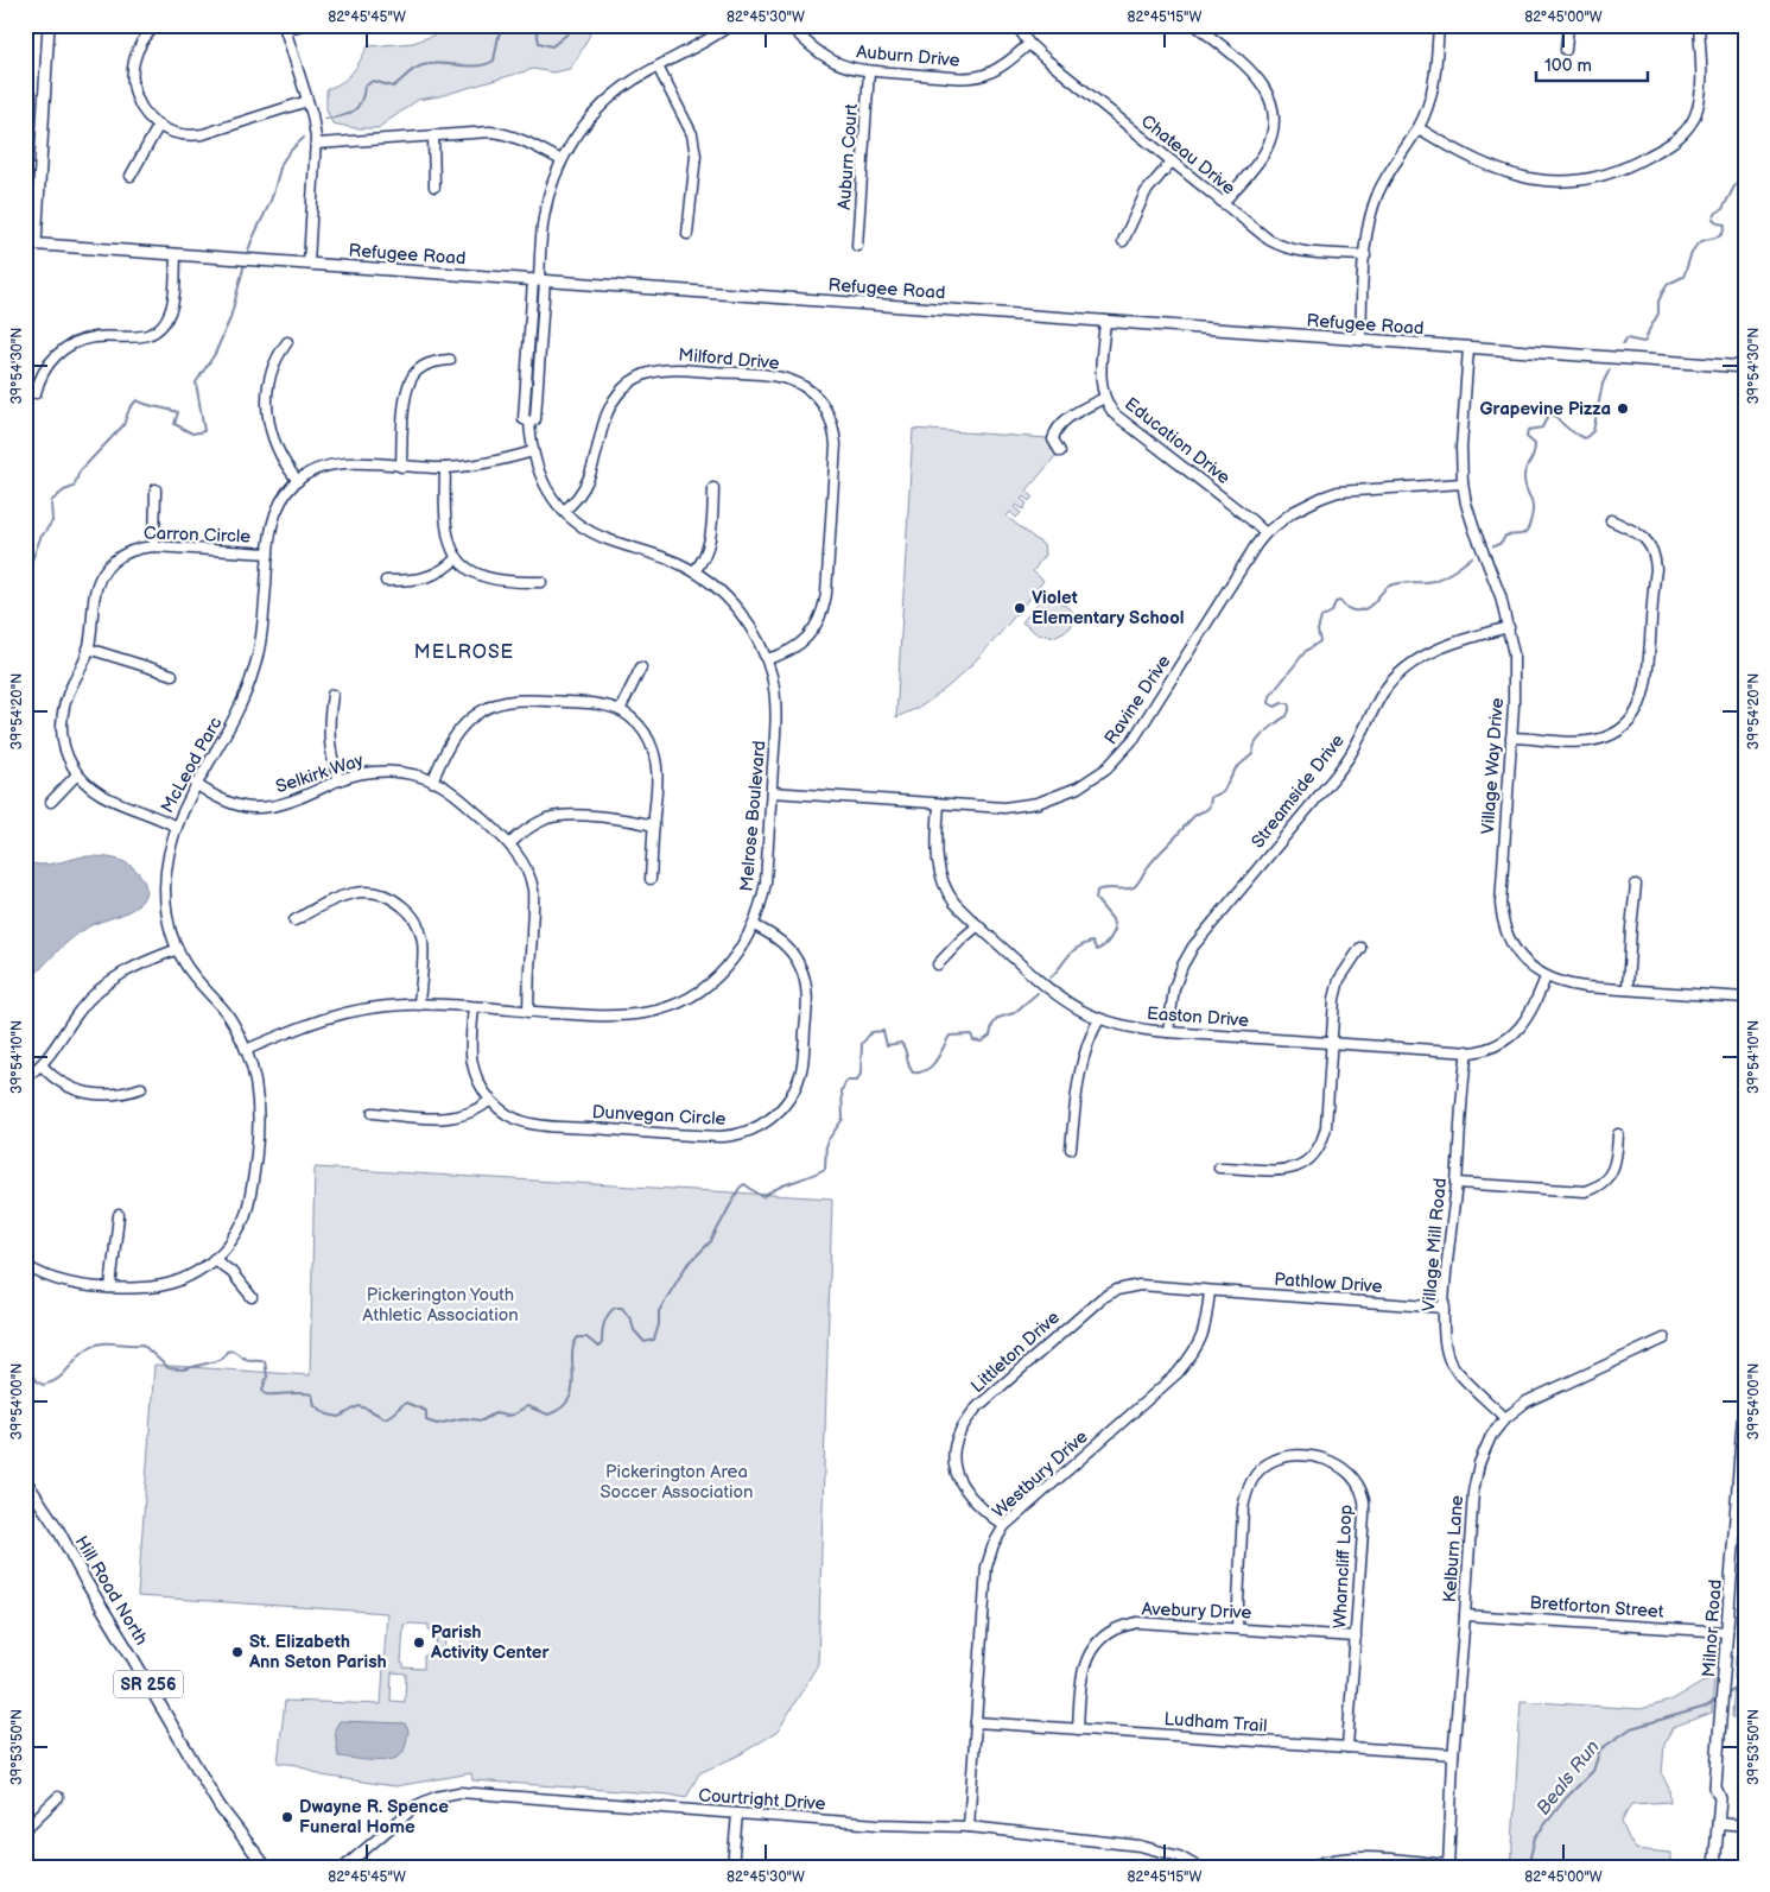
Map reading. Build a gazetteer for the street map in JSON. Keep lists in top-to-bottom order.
{
  "streets": {
    "main road": [
      "Refugee Road",
      "Hill Road North",
      "Milnor Road",
      "SR 256"
    ],
    "street": [
      "Auburn Drive",
      "Chateau Drive",
      "Auburn Court",
      "Milford Drive",
      "Education Drive",
      "Carron Circle",
      "Ravine Drive",
      "McLeod Parc",
      "Village Way Drive",
      "Selkirk Way",
      "Streamside Drive",
      "Melrose Boulevard",
      "Easton Drive",
      "Dunvegan Circle",
      "Village Mill Road",
      "Pathlow Drive",
      "Littleton Drive",
      "Westbury Drive",
      "Kelburn Lane",
      "Wharncliff Loop",
      "Bretforton Street",
      "Avebury Drive",
      "Ludham Trail",
      "Courtright Drive"
    ]
  },
  "crossings": [
    ["Auburn Drive", "Chateau Drive"],
    ["Auburn Drive", "Auburn Court"],
    ["Refugee Road", "Education Drive"],
    ["Refugee Road", "Village Way Drive"],
    ["Refugee Road", "Melrose Boulevard"],
    ["Milford Drive", "Melrose Boulevard"],
    ["Education Drive", "Ravine Drive"],
    ["Carron Circle", "McLeod Parc"],
    ["Ravine Drive", "Village Way Drive"],
    ["Ravine Drive", "Melrose Boulevard"],
    ["Ravine Drive", "Easton Drive"],
    ["McLeod Parc", "Selkirk Way"],
    ["McLeod Parc", "Melrose Boulevard"],
    ["Village Way Drive", "Streamside Drive"],
    ["Village Way Drive", "Easton Drive"],
    ["Selkirk Way", "Melrose Boulevard"],
    ["Streamside Drive", "Easton Drive"],
    ["Melrose Boulevard", "Dunvegan Circle"],
    ["Easton Drive", "Village Mill Road"],
    ["Village Mill Road", "Pathlow Drive"],
    ["Village Mill Road", "Kelburn Lane"],
    ["Pathlow Drive", "Littleton Drive"],
    ["Pathlow Drive", "Westbury Drive"],
    ["Littleton Drive", "Westbury Drive"],
    ["Westbury Drive", "Ludham Trail"],
    ["Westbury Drive", "Courtright Drive"],
    ["Kelburn Lane", "Bretforton Street"],
    ["Kelburn Lane", "Ludham Trail"],
    ["Wharncliff Loop", "Avebury Drive"],
    ["Wharncliff Loop", "Ludham Trail"],
    ["Bretforton Street", "Milnor Road"],
    ["Avebury Drive", "Ludham Trail"]
  ],
  "districts": ["MELROSE"],
  "water": ["Beals Run"],
  "parks": ["Pickerington Youth Athletic Association", "Pickerington Area Soccer Association"],
  "places": [
    "Grapevine Pizza",
    "Violet Elementary School",
    "Parish Activity Center",
    "St. Elizabeth Ann Seton Parish",
    "Dwayne R. Spence Funeral Home"
  ],
  "scale_bar": "100 m",
  "coordinates": [
    "82°45'45\"W",
    "82°45'30\"W",
    "82°45'15\"W",
    "82°45'00\"W",
    "39°54'30\"N",
    "39°54'20\"N",
    "39°54'10\"N",
    "39°54'00\"N",
    "39°53'50\"N"
  ]
}
